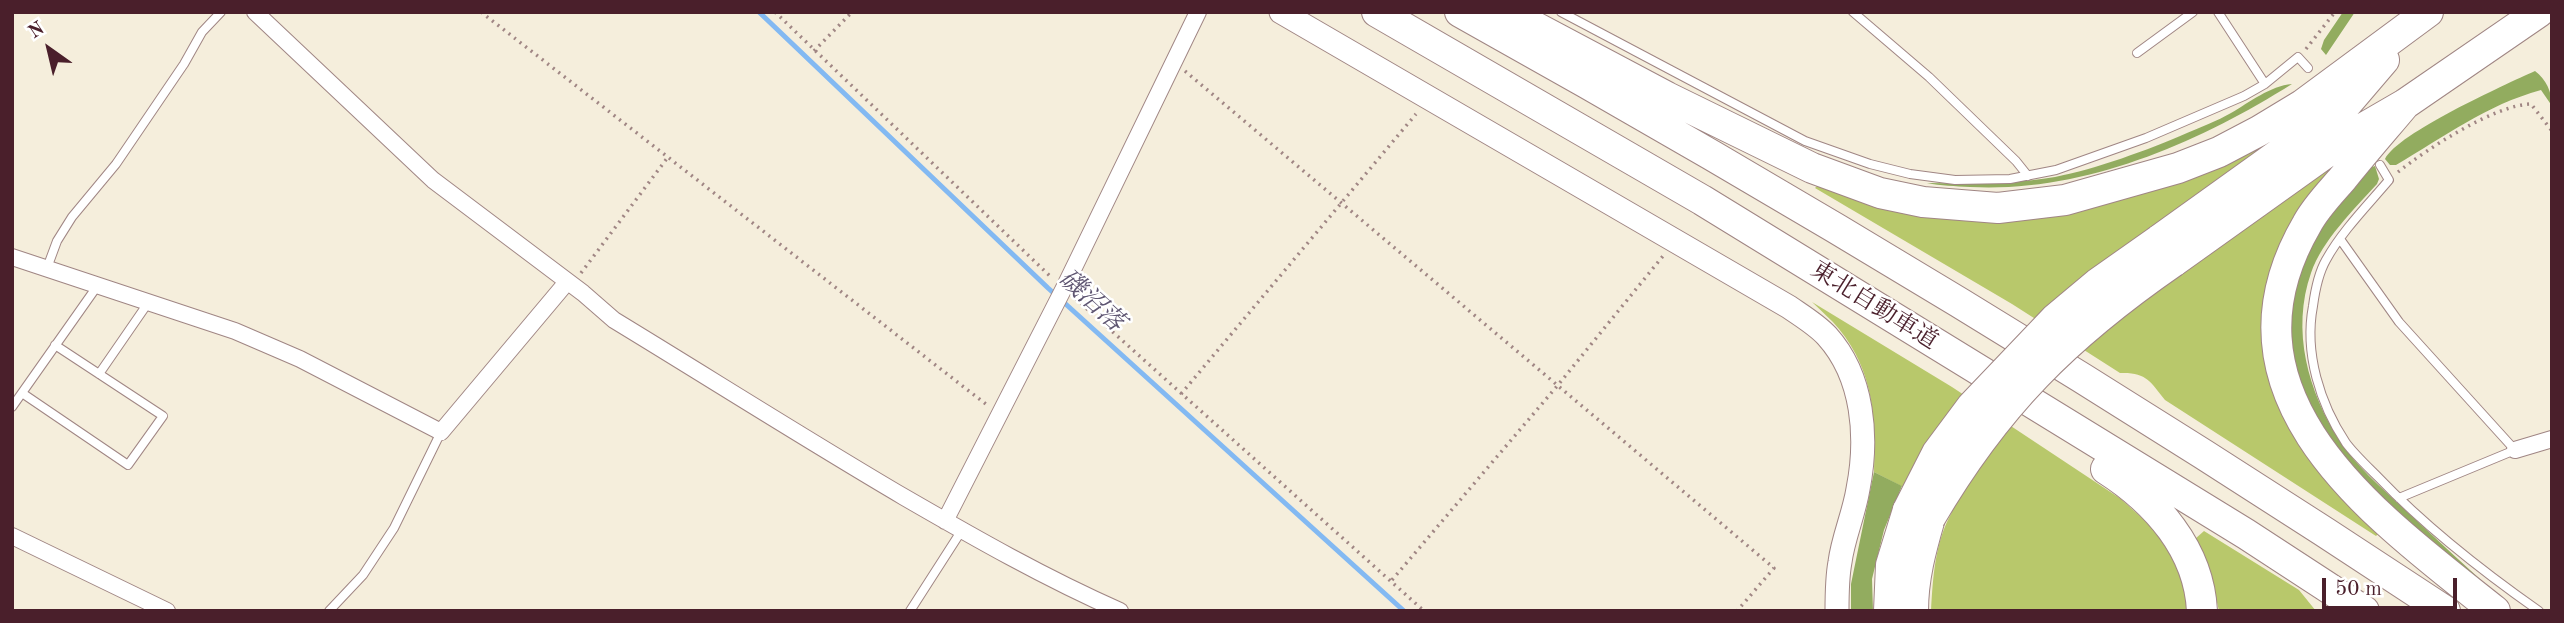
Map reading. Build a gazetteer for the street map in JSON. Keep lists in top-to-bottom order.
{
  "streets": {
    "highway": ["東北自動車道"]
  },
  "water": ["磯沼落"],
  "scale_bar": "50 m",
  "north": "top left"
}
